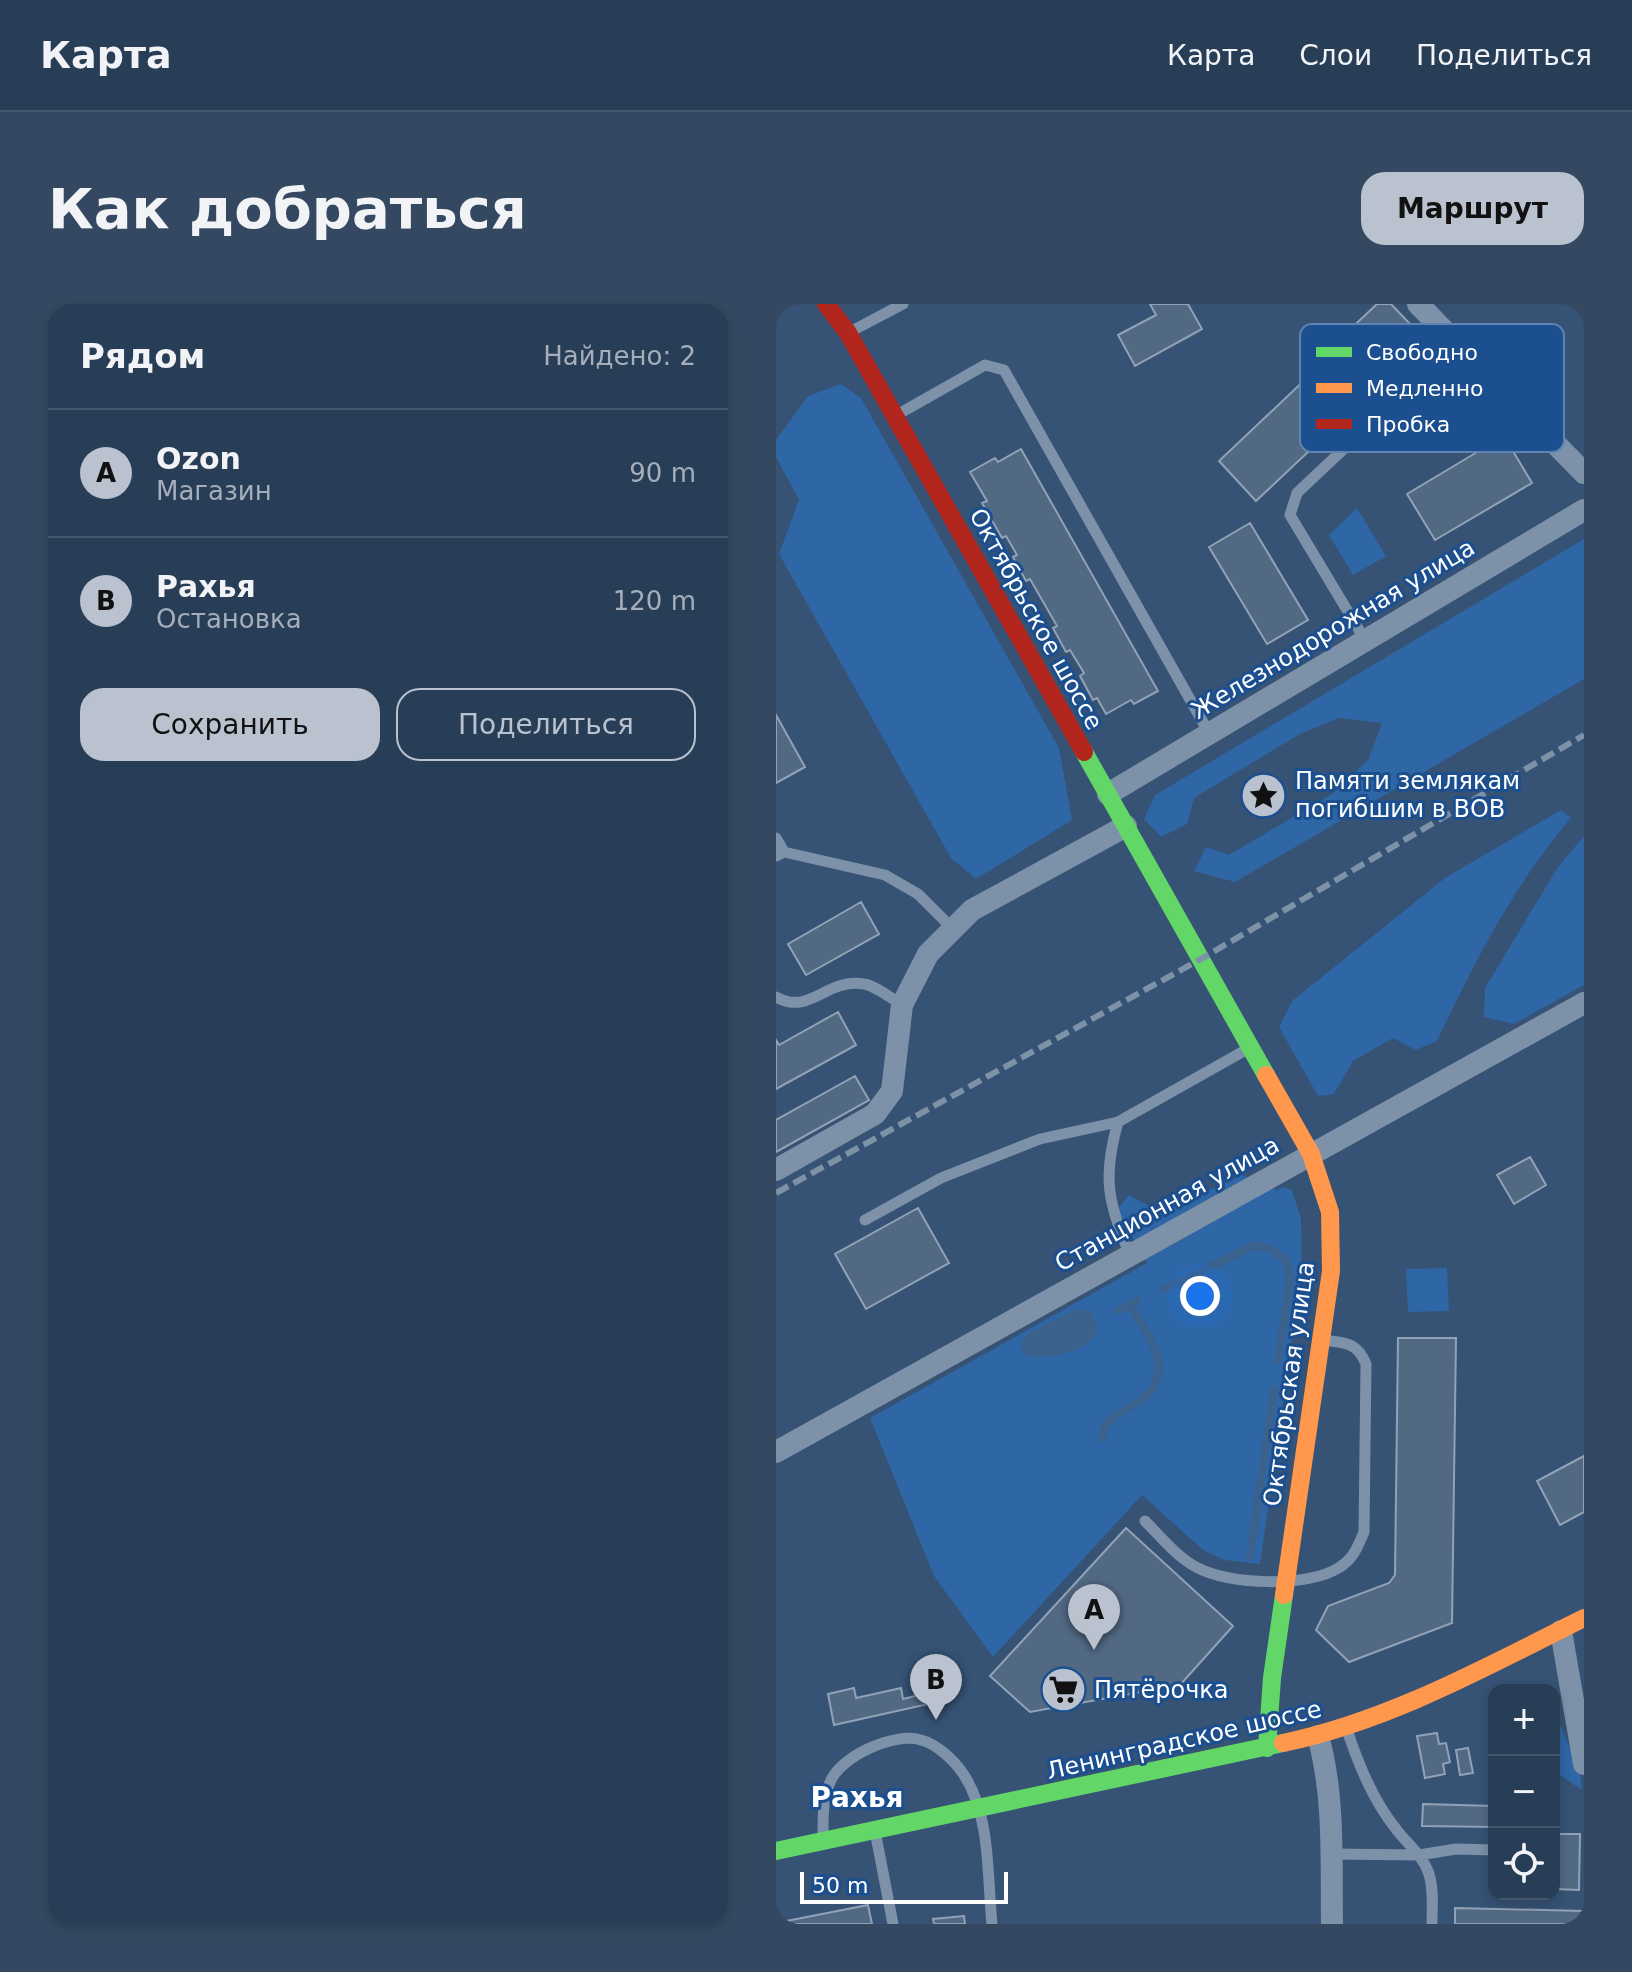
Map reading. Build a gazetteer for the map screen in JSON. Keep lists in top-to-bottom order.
{
  "streets": {
    "street": [
      "Октябрьское шоссе",
      "Железнодорожная улица",
      "Станционная улица",
      "Октябрьская улица",
      "Ленинградское шоссе"
    ]
  },
  "crossings": [
    ["Октябрьское шоссе", "Железнодорожная улица"],
    ["Октябрьское шоссе", "Октябрьская улица"],
    ["Станционная улица", "Октябрьская улица"],
    ["Октябрьская улица", "Ленинградское шоссе"]
  ],
  "districts": ["Рахья"],
  "places": {
    "place": ["Памяти землякам погибшим в ВОВ"],
    "supermarket": ["Пятёрочка"]
  },
  "legend": ["Свободно", "Медленно", "Пробка"],
  "scale_bar": "50 m",
  "page": {
    "header": "Карта",
    "nav": ["Карта", "Слои", "Поделиться"],
    "buttons": [
      "Маршрут",
      ["Сохранить", "Поделиться"]
    ],
    "title": "Как добраться",
    "heading": ["Рядом", "Найдено: 2"],
    "list": [
      {
        "mark": "A",
        "name": "Ozon",
        "note": "Магазин",
        "value": "90 m"
      },
      {
        "mark": "B",
        "name": "Рахья",
        "note": "Остановка",
        "value": "120 m"
      }
    ],
    "pins": ["A", "B"],
    "map_buttons": ["+", "−"],
    "scale": "50 m"
  }
}
